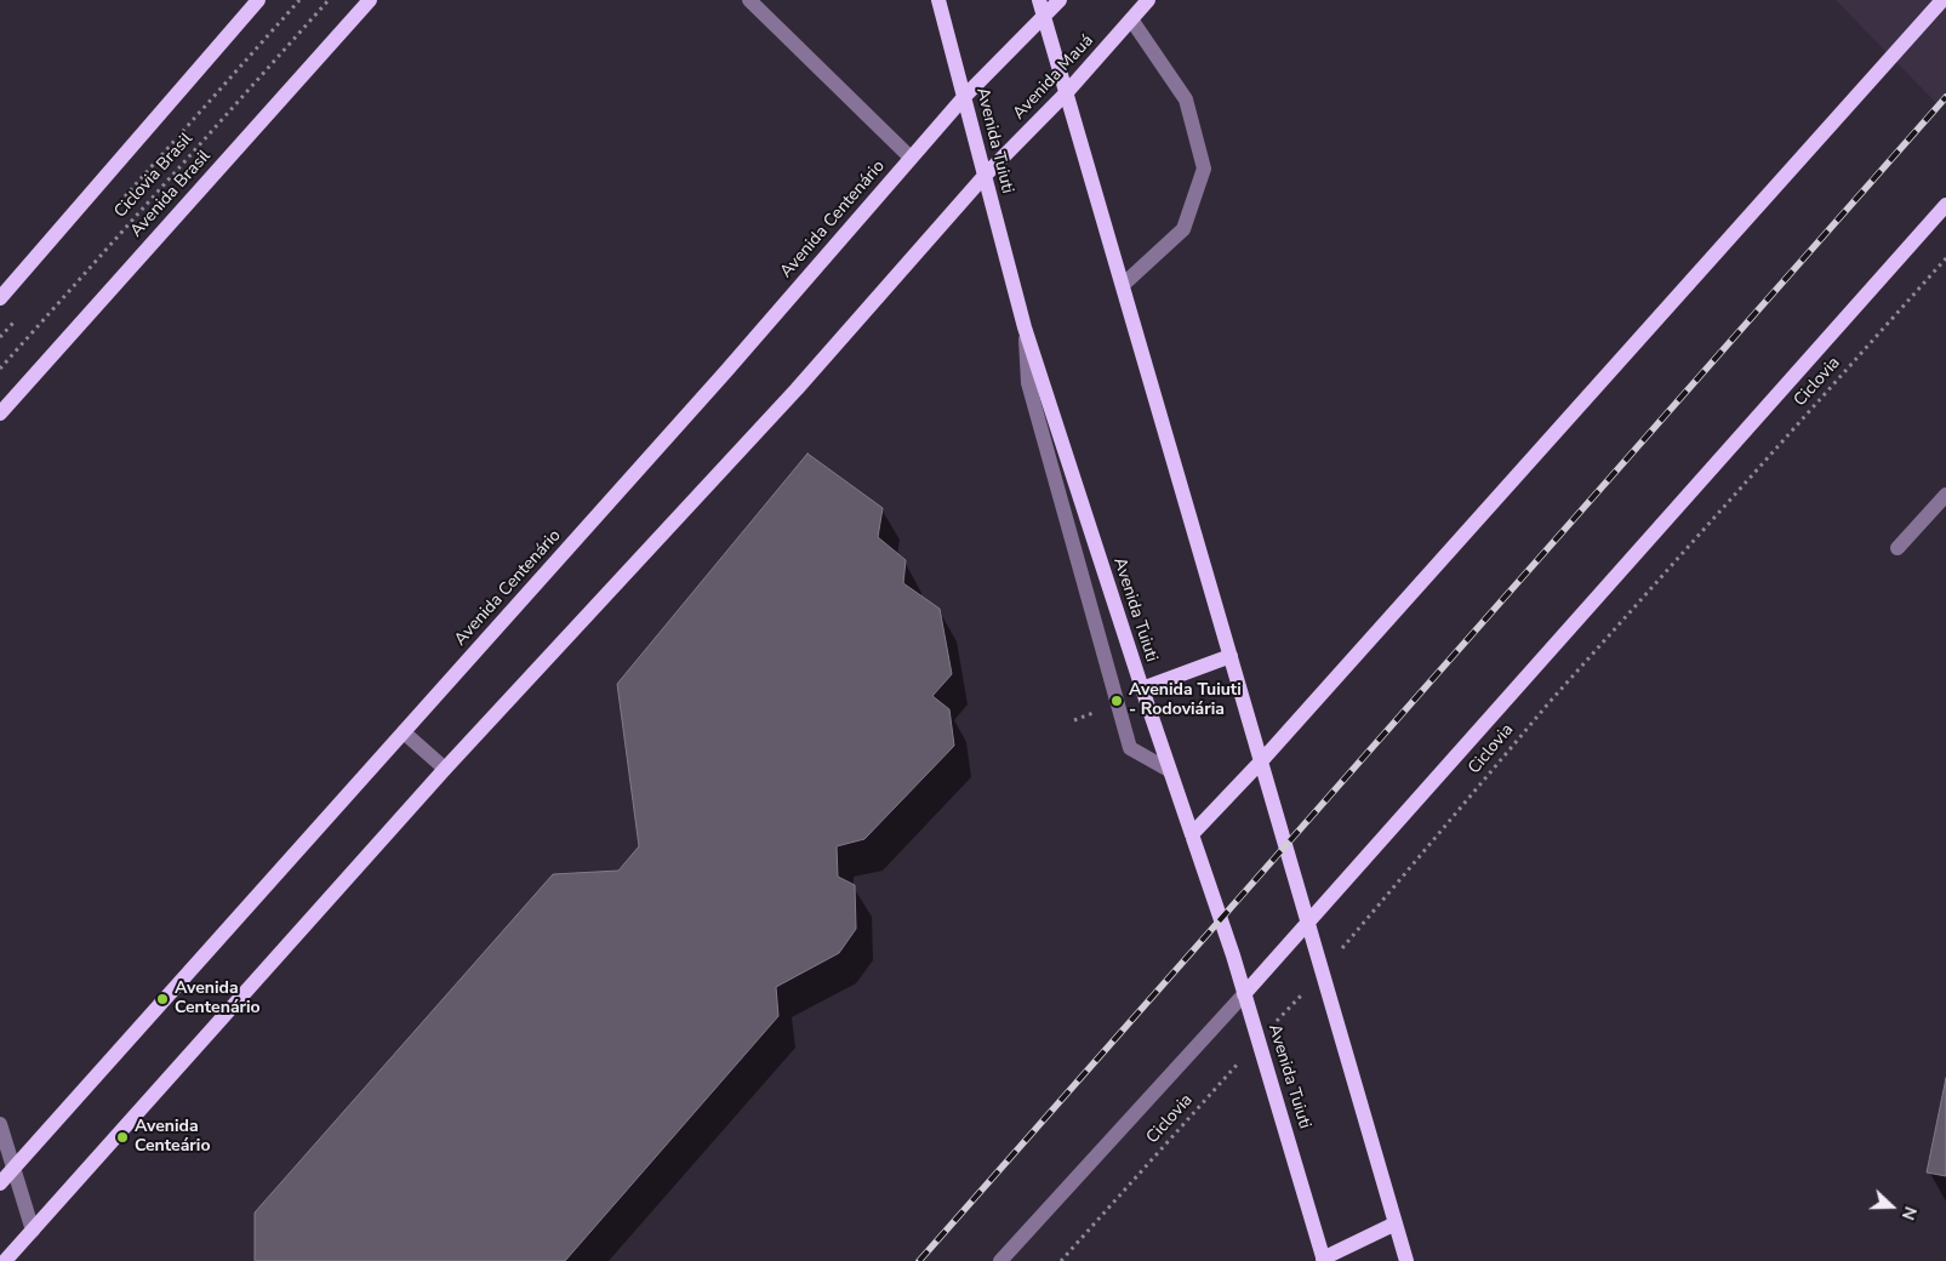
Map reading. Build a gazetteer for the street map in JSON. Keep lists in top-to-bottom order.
{
  "streets": {
    "main road": [
      "Avenida Mauá",
      "Avenida Tuiuti",
      "Avenida Brasil",
      "Avenida Centenário"
    ],
    "path": ["Ciclovia Brasil", "Ciclovia"]
  },
  "crossings": [
    ["Avenida Mauá", "Avenida Tuiuti"],
    ["Avenida Tuiuti", "Avenida Centenário"],
    ["Avenida Tuiuti", "Ciclovia"]
  ],
  "places": ["Avenida Tuiuti - Rodoviária", "Avenida Centenário", "Avenida Centeário"],
  "north": "right"
}
